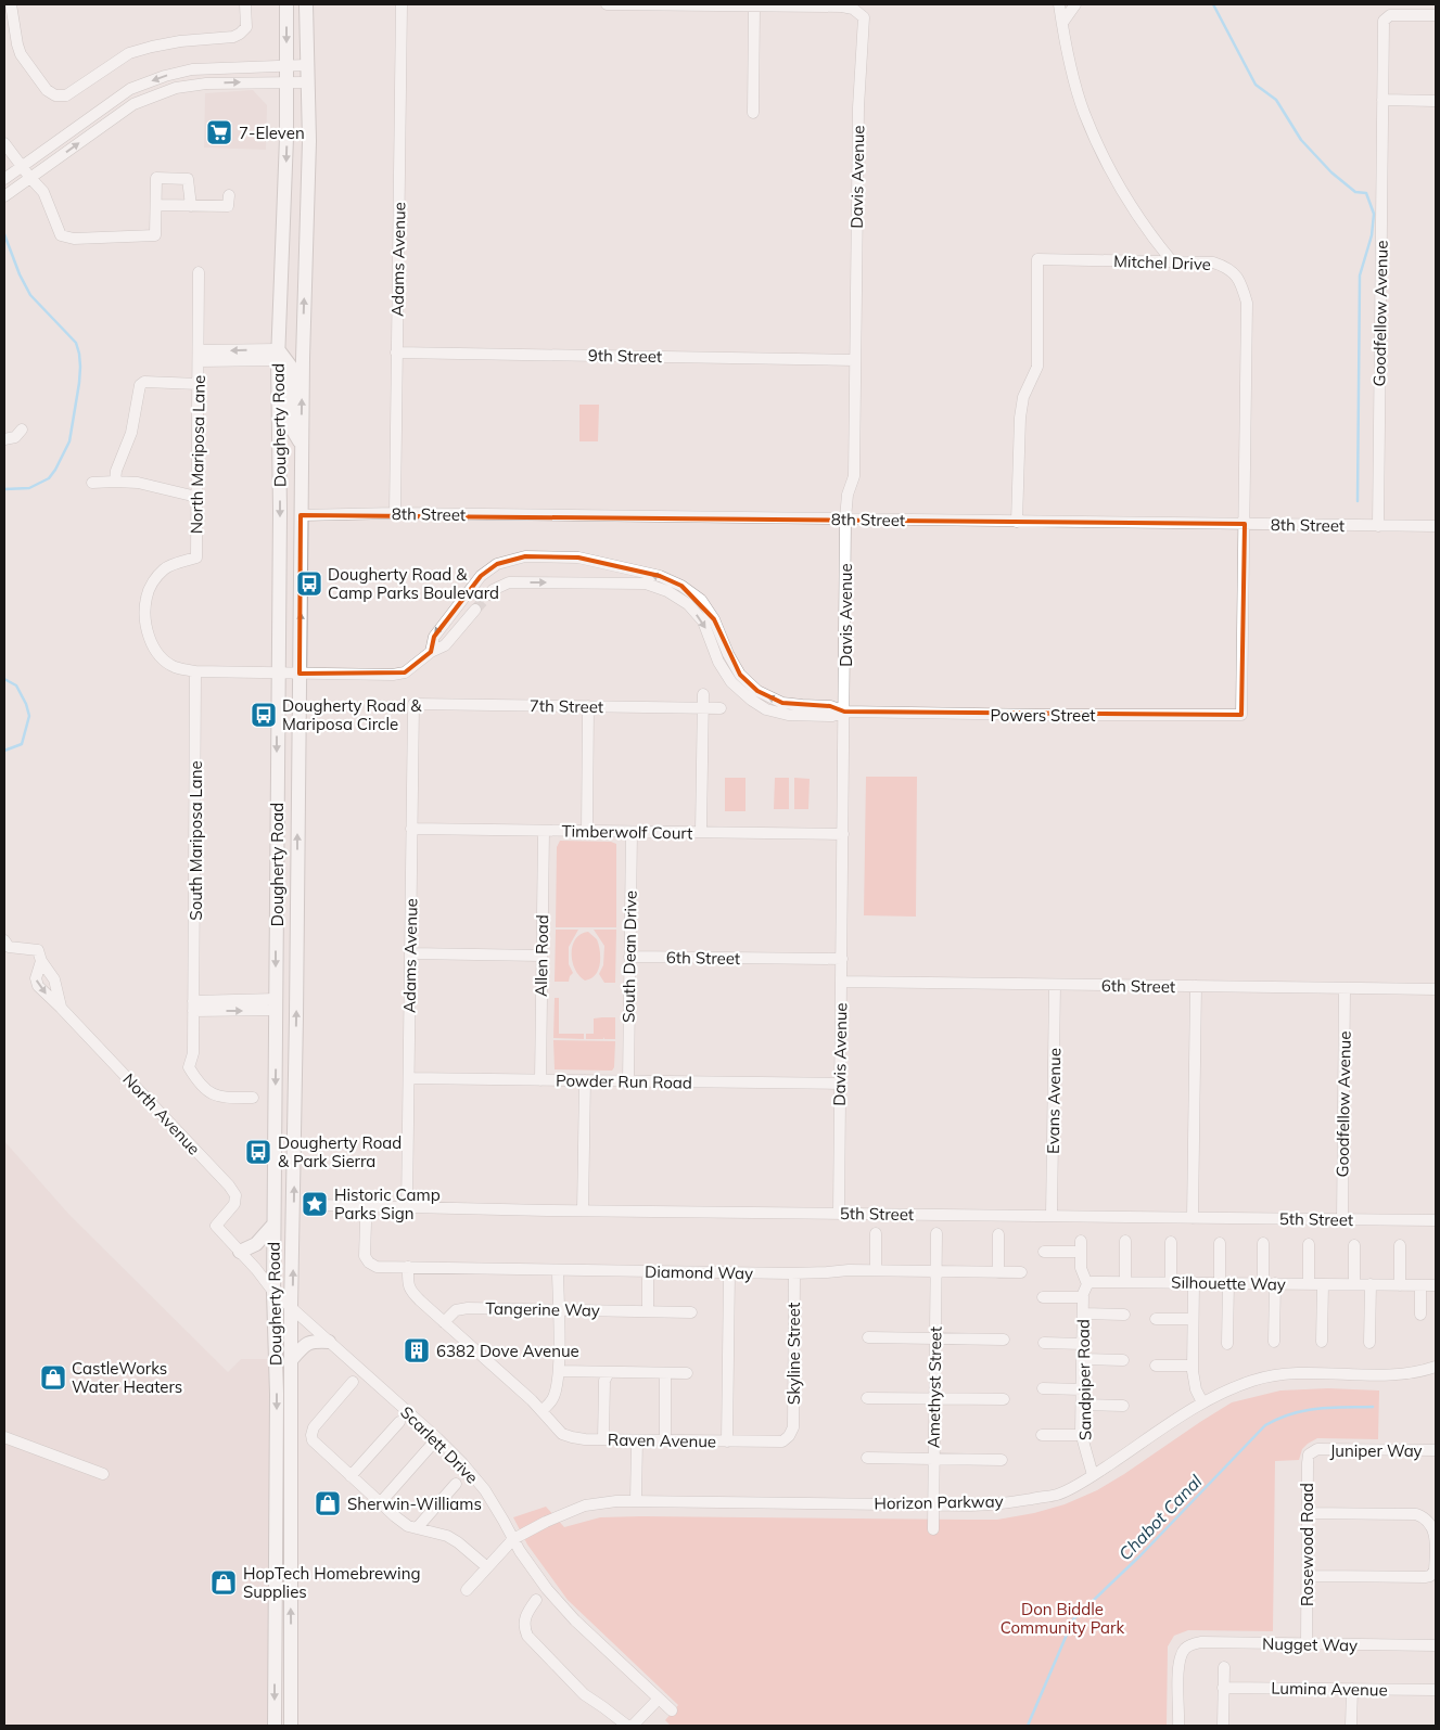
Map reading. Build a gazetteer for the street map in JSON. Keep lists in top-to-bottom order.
{
  "streets": {
    "main road": ["Dougherty Road"],
    "street": [
      "Davis Avenue",
      "Adams Avenue",
      "Mitchel Drive",
      "Goodfellow Avenue",
      "9th Street",
      "North Mariposa Lane",
      "8th Street",
      "7th Street",
      "Powers Street",
      "Timberwolf Court",
      "South Mariposa Lane",
      "Allen Road",
      "South Dean Drive",
      "6th Street",
      "Powder Run Road",
      "Evans Avenue",
      "North Avenue",
      "5th Street",
      "Diamond Way",
      "Silhouette Way",
      "Tangerine Way",
      "Skyline Street",
      "Sandpiper Road",
      "Amethyst Street",
      "Raven Avenue",
      "Scarlett Drive",
      "Juniper Way",
      "Horizon Parkway",
      "Rosewood Road",
      "Nugget Way",
      "Lumina Avenue"
    ]
  },
  "crossings": [
    ["Davis Avenue", "9th Street"],
    ["Davis Avenue", "8th Street"],
    ["Davis Avenue", "Powers Street"],
    ["Davis Avenue", "Timberwolf Court"],
    ["Davis Avenue", "6th Street"],
    ["Davis Avenue", "Powder Run Road"],
    ["Davis Avenue", "5th Street"],
    ["Adams Avenue", "9th Street"],
    ["Adams Avenue", "8th Street"],
    ["Adams Avenue", "7th Street"],
    ["Adams Avenue", "Timberwolf Court"],
    ["Adams Avenue", "Powder Run Road"],
    ["Adams Avenue", "5th Street"],
    ["Mitchel Drive", "8th Street"],
    ["Mitchel Drive", "Powers Street"],
    ["Goodfellow Avenue", "8th Street"],
    ["Goodfellow Avenue", "6th Street"],
    ["Goodfellow Avenue", "5th Street"],
    ["Dougherty Road", "8th Street"],
    ["Dougherty Road", "Scarlett Drive"],
    ["North Mariposa Lane", "South Mariposa Lane"],
    ["Timberwolf Court", "Allen Road"],
    ["Timberwolf Court", "South Dean Drive"],
    ["Allen Road", "Powder Run Road"],
    ["South Dean Drive", "6th Street"],
    ["South Dean Drive", "Powder Run Road"],
    ["6th Street", "Evans Avenue"],
    ["Evans Avenue", "5th Street"],
    ["North Avenue", "Scarlett Drive"],
    ["Diamond Way", "Skyline Street"],
    ["Diamond Way", "Amethyst Street"],
    ["Diamond Way", "Raven Avenue"],
    ["Silhouette Way", "Sandpiper Road"],
    ["Tangerine Way", "Raven Avenue"],
    ["Skyline Street", "Raven Avenue"],
    ["Sandpiper Road", "Horizon Parkway"],
    ["Amethyst Street", "Horizon Parkway"],
    ["Scarlett Drive", "Horizon Parkway"],
    ["Juniper Way", "Rosewood Road"],
    ["Rosewood Road", "Nugget Way"]
  ],
  "water": ["Chabot Canal"],
  "parks": ["Don Biddle Community Park"],
  "places": {
    "supermarket": ["7-Eleven"],
    "bus stop": ["Dougherty Road & Camp Parks Boulevard", "Dougherty Road & Mariposa Circle", "Dougherty Road & Park Sierra"],
    "place": ["Historic Camp Parks Sign"],
    "building": ["6382 Dove Avenue"],
    "shop": ["CastleWorks Water Heaters", "Sherwin-Williams", "HopTech Homebrewing Supplies"]
  }
}
